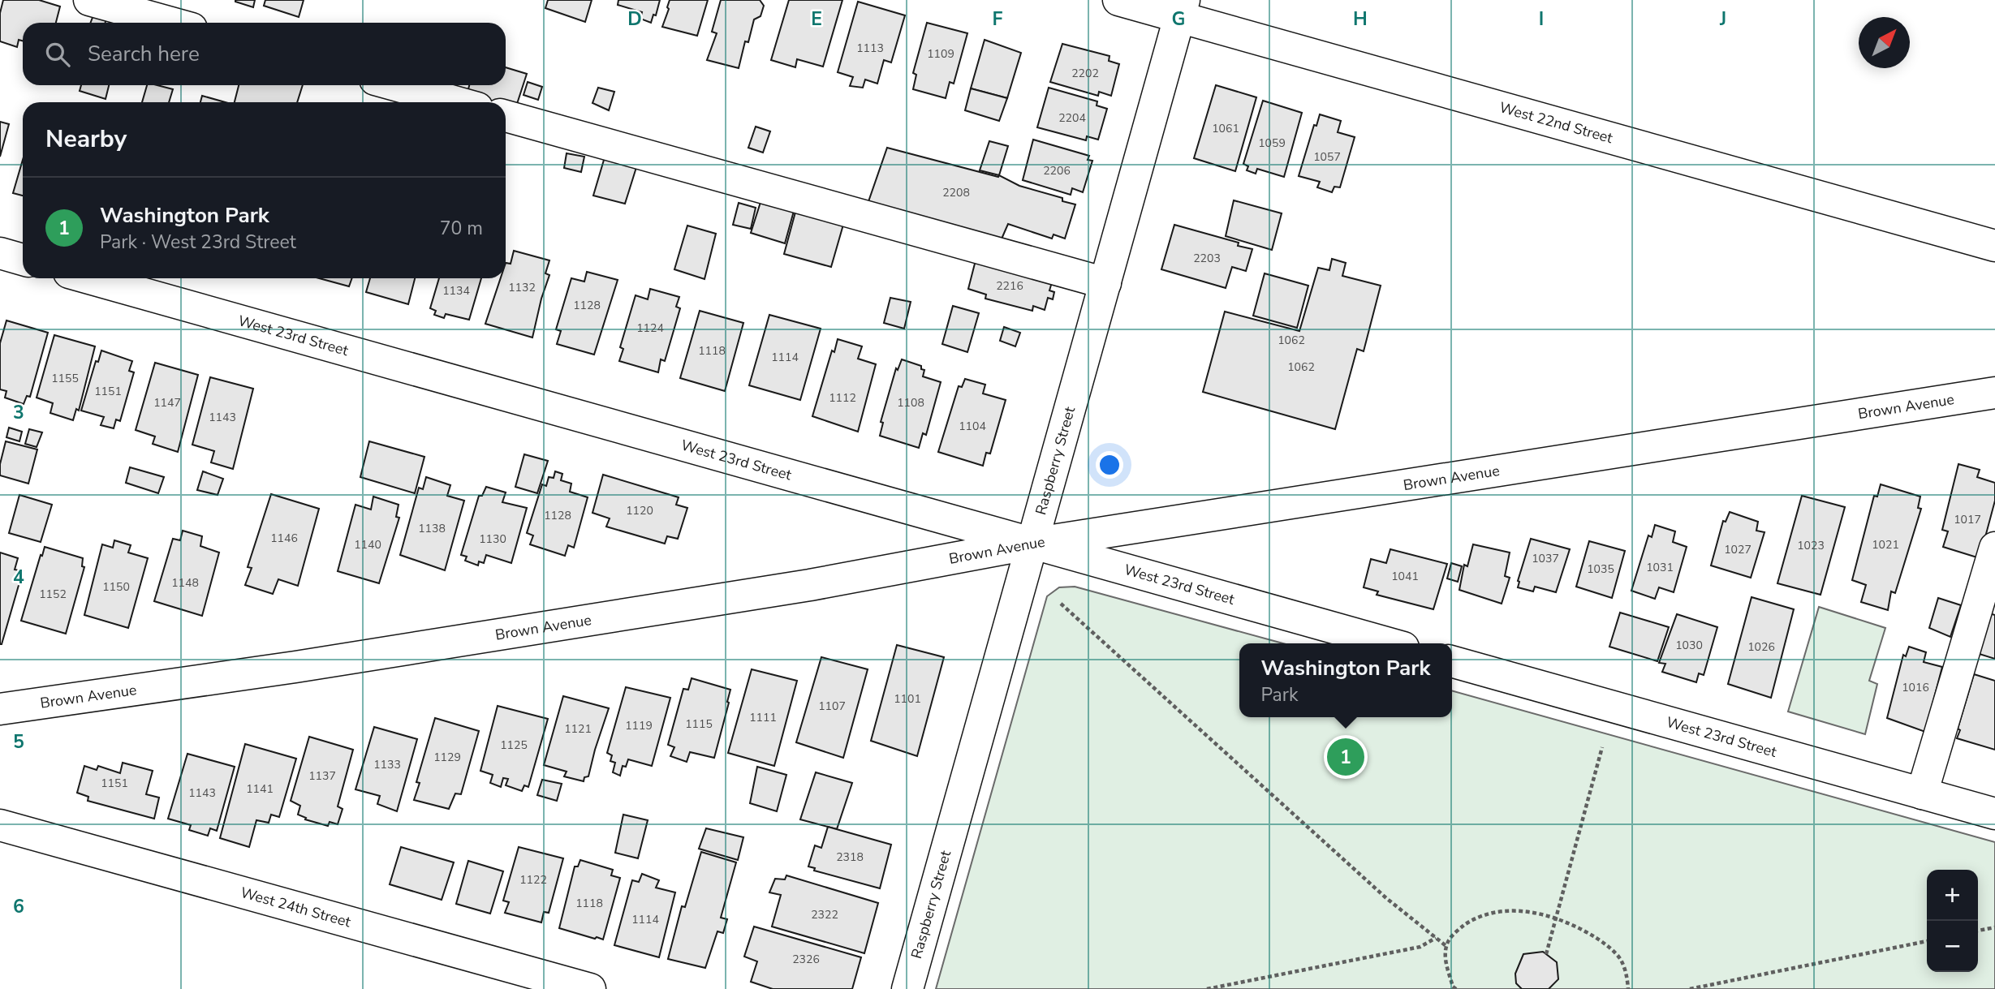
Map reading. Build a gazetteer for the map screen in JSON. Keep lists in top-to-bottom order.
{
  "streets": {
    "street": [
      "West 22nd Street",
      "West 23rd Street",
      "Brown Avenue",
      "Raspberry Street",
      "West 24th Street"
    ]
  },
  "crossings": [
    ["West 22nd Street", "Raspberry Street"],
    ["West 23rd Street", "Brown Avenue"],
    ["West 23rd Street", "Raspberry Street"],
    ["Brown Avenue", "Raspberry Street"]
  ],
  "house_numbers": [
    "1113",
    "1109",
    "2202",
    "2204",
    "1061",
    "1059",
    "1057",
    "2206",
    "2208",
    "2203",
    "2216",
    "1132",
    "1134",
    "1128",
    "1124",
    "1062",
    "1118",
    "1114",
    "1062",
    "1155",
    "1151",
    "1112",
    "1147",
    "1108",
    "1143",
    "1104",
    "1120",
    "1128",
    "1017",
    "1138",
    "1146",
    "1130",
    "1140",
    "1021",
    "1023",
    "1027",
    "1037",
    "1031",
    "1035",
    "1041",
    "1148",
    "1150",
    "1152",
    "1030",
    "1026",
    "1016",
    "1101",
    "1107",
    "1111",
    "1115",
    "1119",
    "1121",
    "1125",
    "1129",
    "1133",
    "1137",
    "1151",
    "1141",
    "1143",
    "2318",
    "1122",
    "1118",
    "2322",
    "1114",
    "2326"
  ],
  "north": "top right",
  "page": {
    "search": "Search here",
    "heading": "Nearby",
    "list": [
      {
        "mark": "1",
        "name": "Washington Park",
        "note": "Park · West 23rd Street",
        "value": "70 m"
      }
    ],
    "popup": ["Washington Park", "Park"],
    "pins": "1",
    "map_buttons": ["+", "−"]
  },
  "grid": {
    "columns": [
      "D",
      "E",
      "F",
      "G",
      "H",
      "I",
      "J"
    ],
    "rows": [
      "3",
      "4",
      "5",
      "6"
    ]
  }
}
